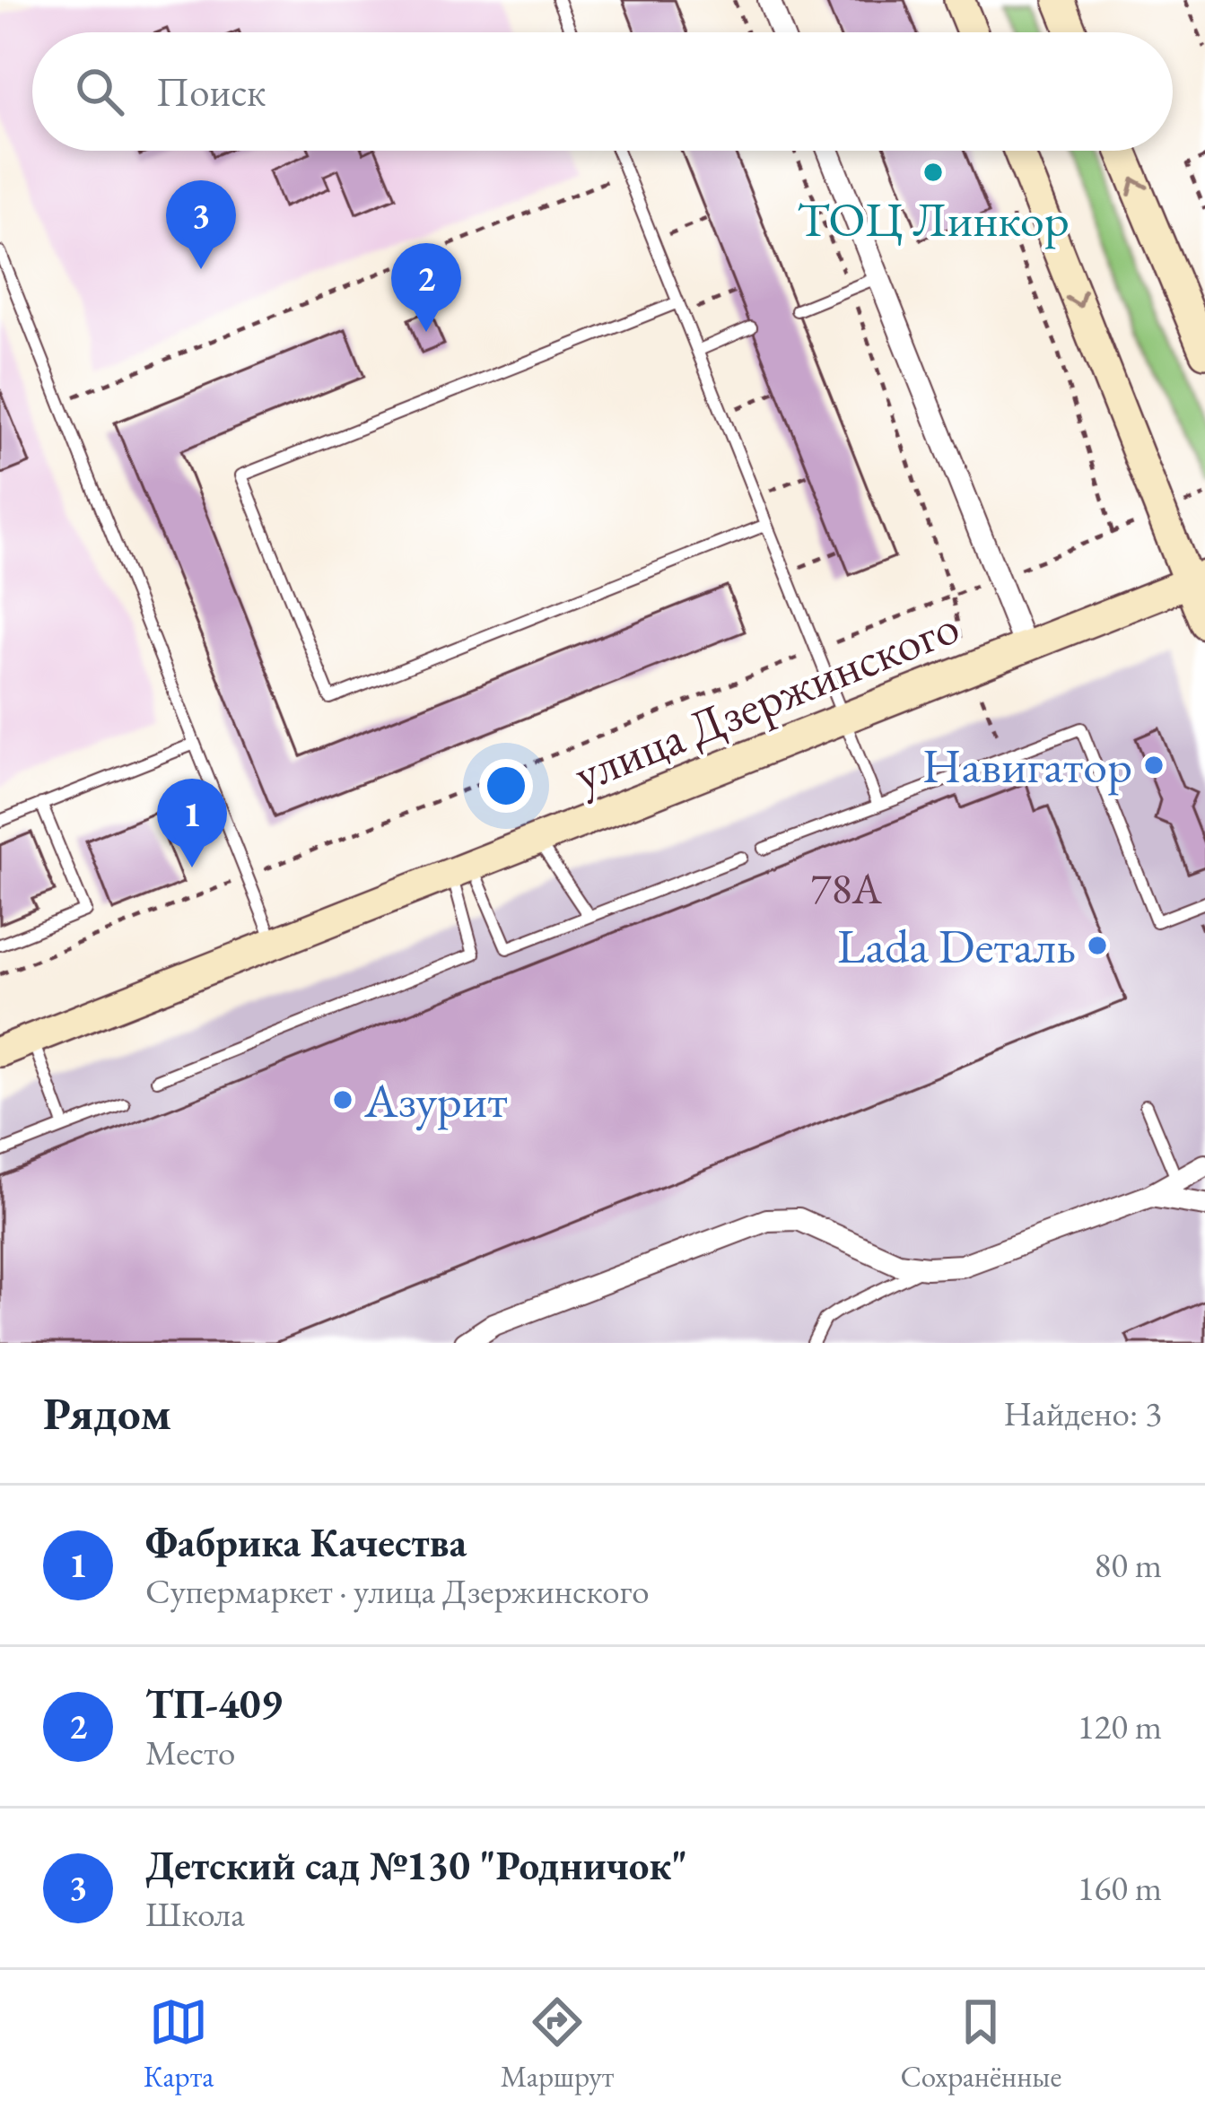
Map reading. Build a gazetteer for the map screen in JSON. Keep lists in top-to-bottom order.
{
  "streets": {
    "main road": ["улица Дзержинского"]
  },
  "places": [
    "ТОЦ Линкор",
    "Навигатор",
    "Lada Dеталь",
    "Азурит"
  ],
  "house_numbers": ["78А"],
  "page": {
    "search": "Поиск",
    "pins": ["3", "2", "1"],
    "heading": ["Рядом", "Найдено: 3"],
    "list": [
      {
        "mark": "1",
        "name": "Фабрика Качества",
        "note": "Супермаркет · улица Дзержинского",
        "value": "80 m"
      },
      {
        "mark": "2",
        "name": "ТП-409",
        "note": "Место",
        "value": "120 m"
      },
      {
        "mark": "3",
        "name": "Детский сад №130 \"Родничок\"",
        "note": "Школа",
        "value": "160 m"
      }
    ],
    "nav": ["Карта", "Маршрут", "Сохранённые"]
  }
}
